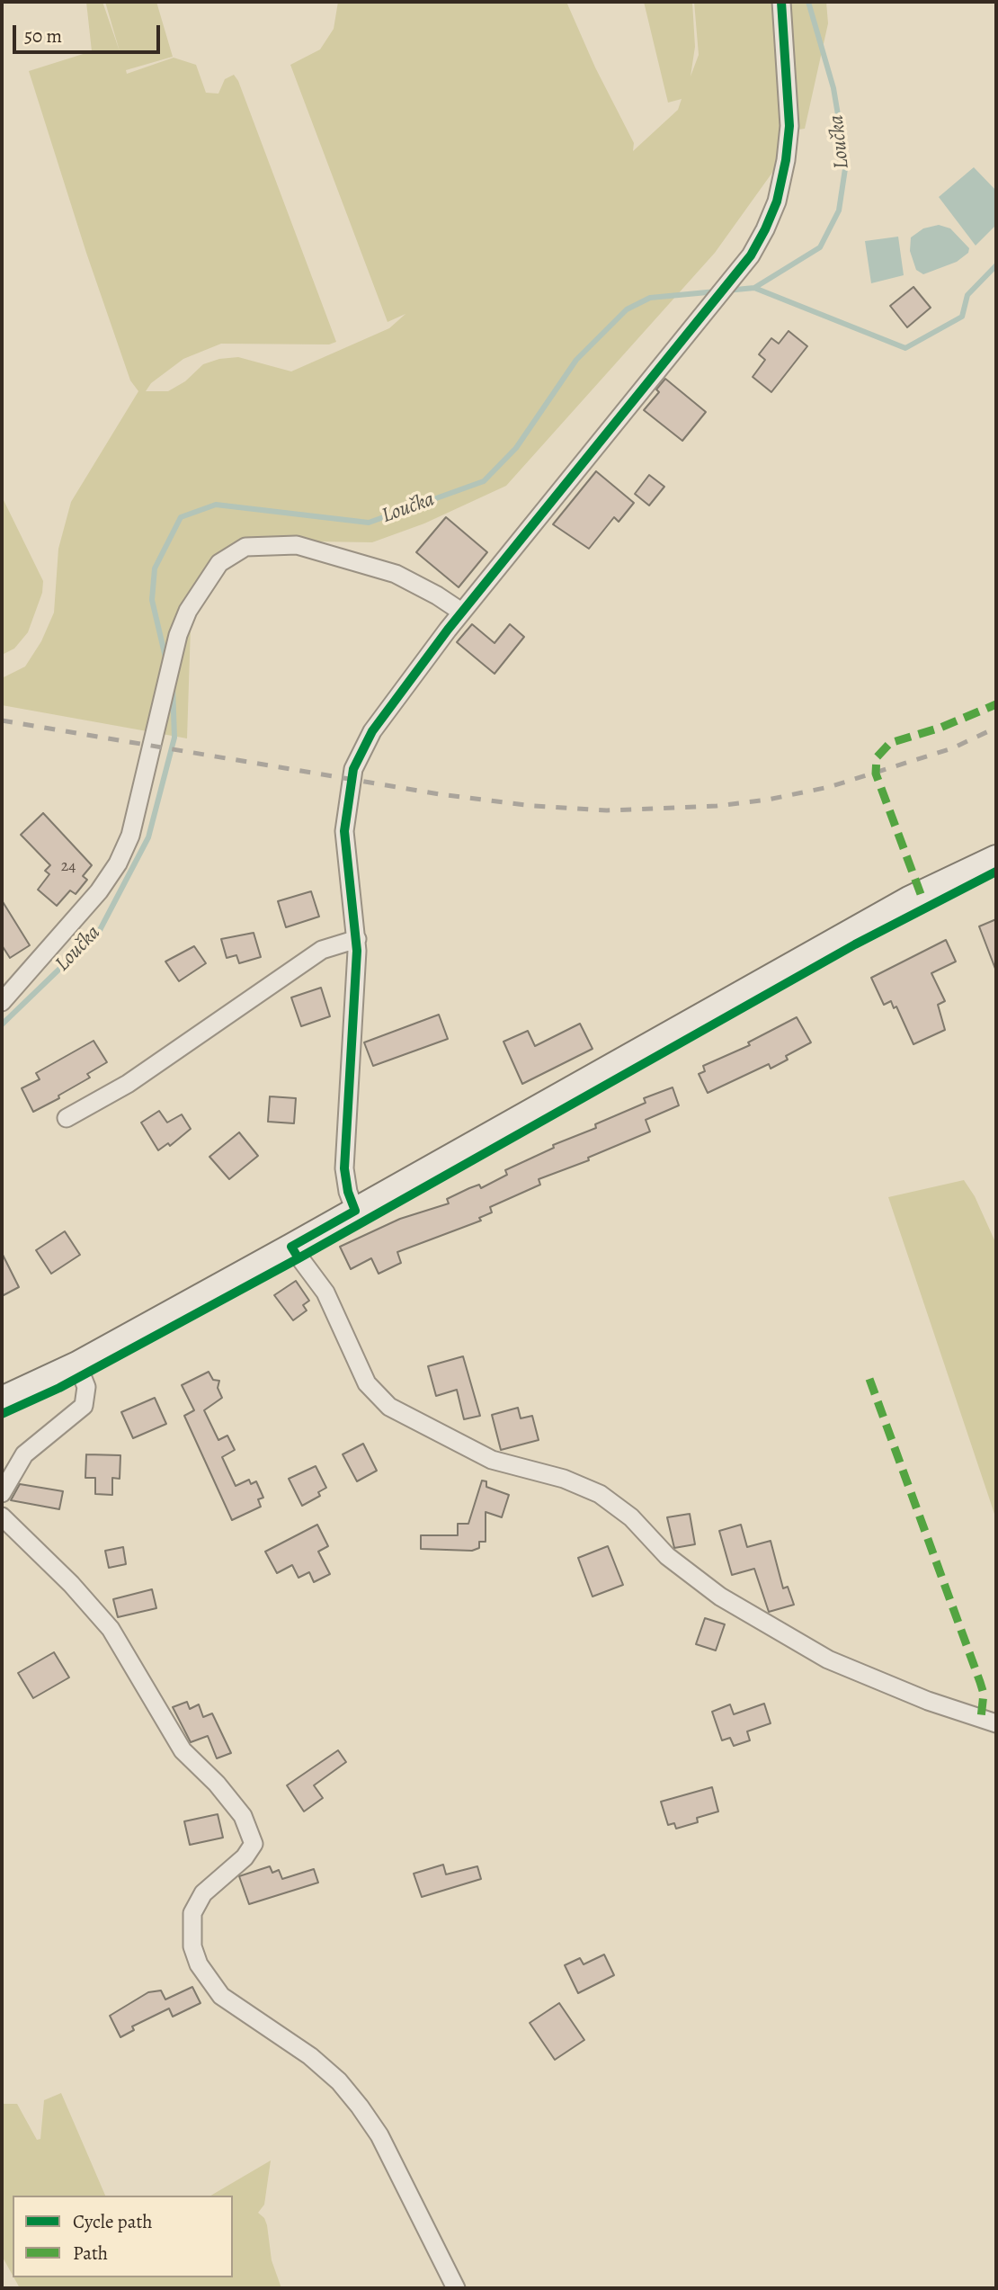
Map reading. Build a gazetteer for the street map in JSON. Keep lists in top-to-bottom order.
{
  "water": ["Loučka"],
  "house_numbers": ["24"],
  "legend": ["Cycle path", "Path"],
  "scale_bar": "50 m"
}
